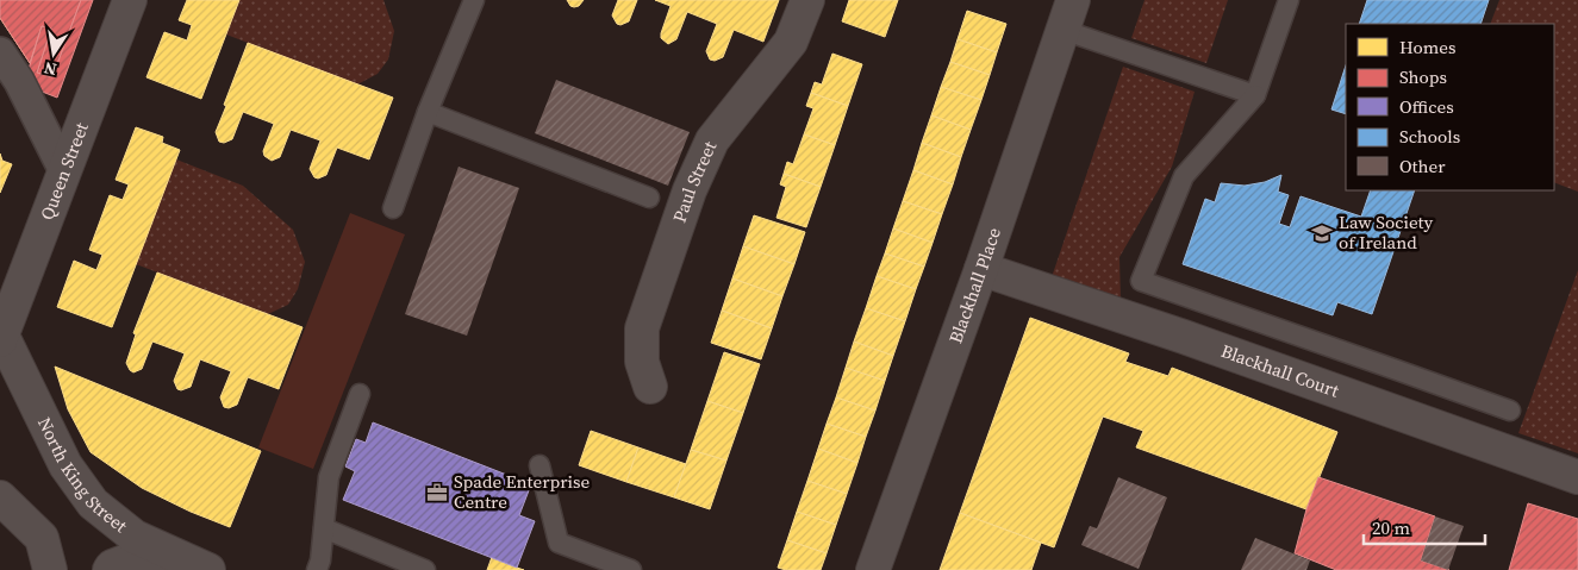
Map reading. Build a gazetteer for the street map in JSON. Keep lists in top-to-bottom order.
{
  "streets": {
    "street": [
      "Queen Street",
      "Paul Street",
      "Blackhall Place",
      "Blackhall Court",
      "North King Street"
    ]
  },
  "crossings": [
    ["Queen Street", "North King Street"],
    ["Blackhall Place", "Blackhall Court"]
  ],
  "places": {
    "school or university": ["Law Society of Ireland"],
    "office": ["Spade Enterprise Centre"]
  },
  "legend": [
    "Homes",
    "Shops",
    "Offices",
    "Schools",
    "Other"
  ],
  "scale_bar": "20 m",
  "north": "bottom"
}
